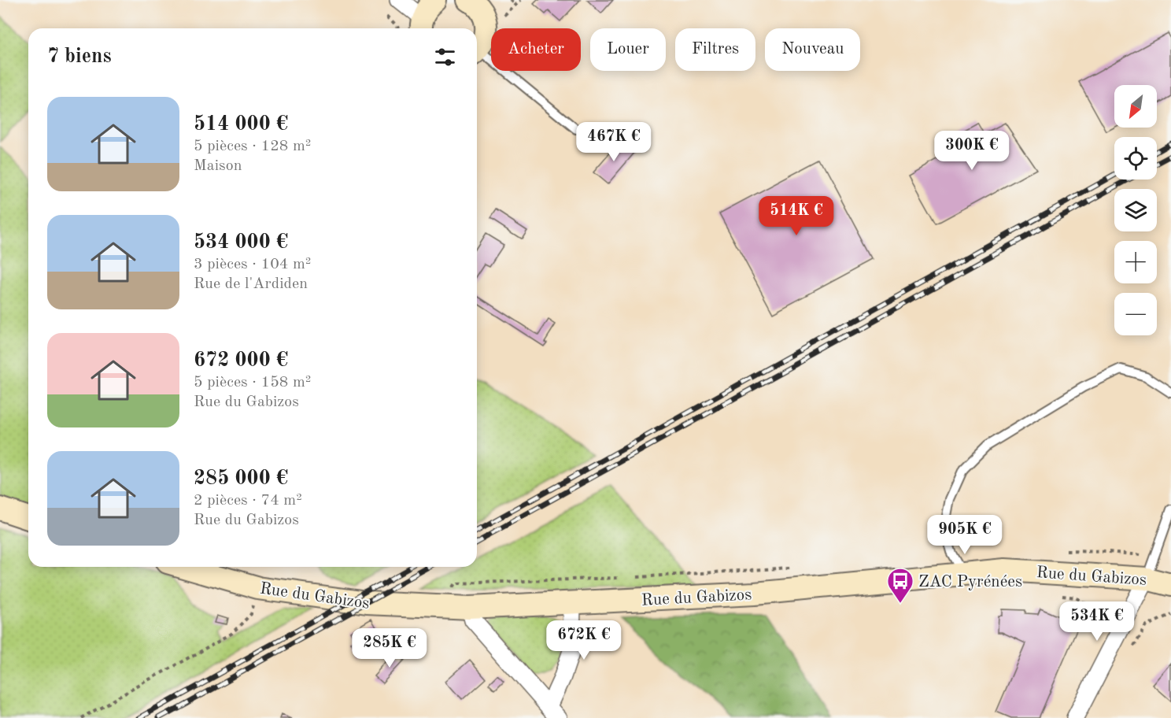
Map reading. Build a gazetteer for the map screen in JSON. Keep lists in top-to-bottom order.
{
  "streets": {
    "street": ["Rue du Gabizos"]
  },
  "places": {
    "bus stop": ["ZAC Pyrénées"]
  },
  "north": "bottom left",
  "page": {
    "chip": [
      "Acheter",
      "Louer",
      "Filtres",
      "Nouveau"
    ],
    "heading": "7 biens",
    "map_buttons": ["+", "−"],
    "list": [
      {
        "name": "514 000 €",
        "note": "5 pièces · 128 m² · Maison"
      },
      {
        "name": "534 000 €",
        "note": "3 pièces · 104 m² · Rue de l'Ardiden"
      },
      {
        "name": "672 000 €",
        "note": "5 pièces · 158 m² · Rue du Gabizos"
      },
      {
        "name": "285 000 €",
        "note": "2 pièces · 74 m² · Rue du Gabizos"
      }
    ],
    "price": [
      "467K €",
      "300K €",
      "514K €",
      "905K €",
      "534K €",
      "672K €",
      "285K €"
    ]
  }
}
